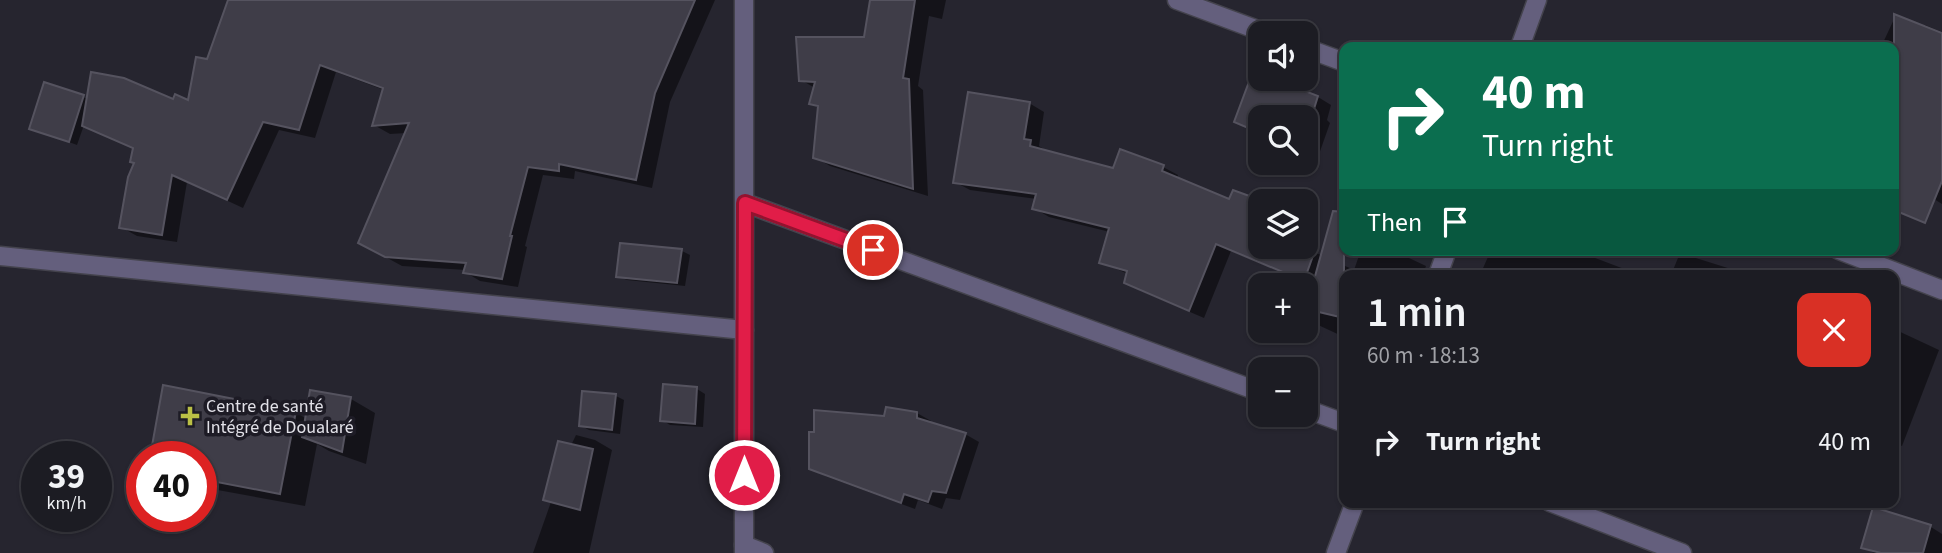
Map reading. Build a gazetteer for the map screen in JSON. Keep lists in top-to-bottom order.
{
  "places": {
    "health": ["Centre de santé Intégré de Doualaré"]
  },
  "page": {
    "map_buttons": ["+", "−"],
    "turn": ["40 m", "Turn right"],
    "then": "Then",
    "heading": ["1 min", "60 m · 18:13"],
    "list": [
      {
        "name": "Turn right",
        "value": "40 m"
      }
    ],
    "speed": "39 km/h",
    "limit": "40"
  }
}
